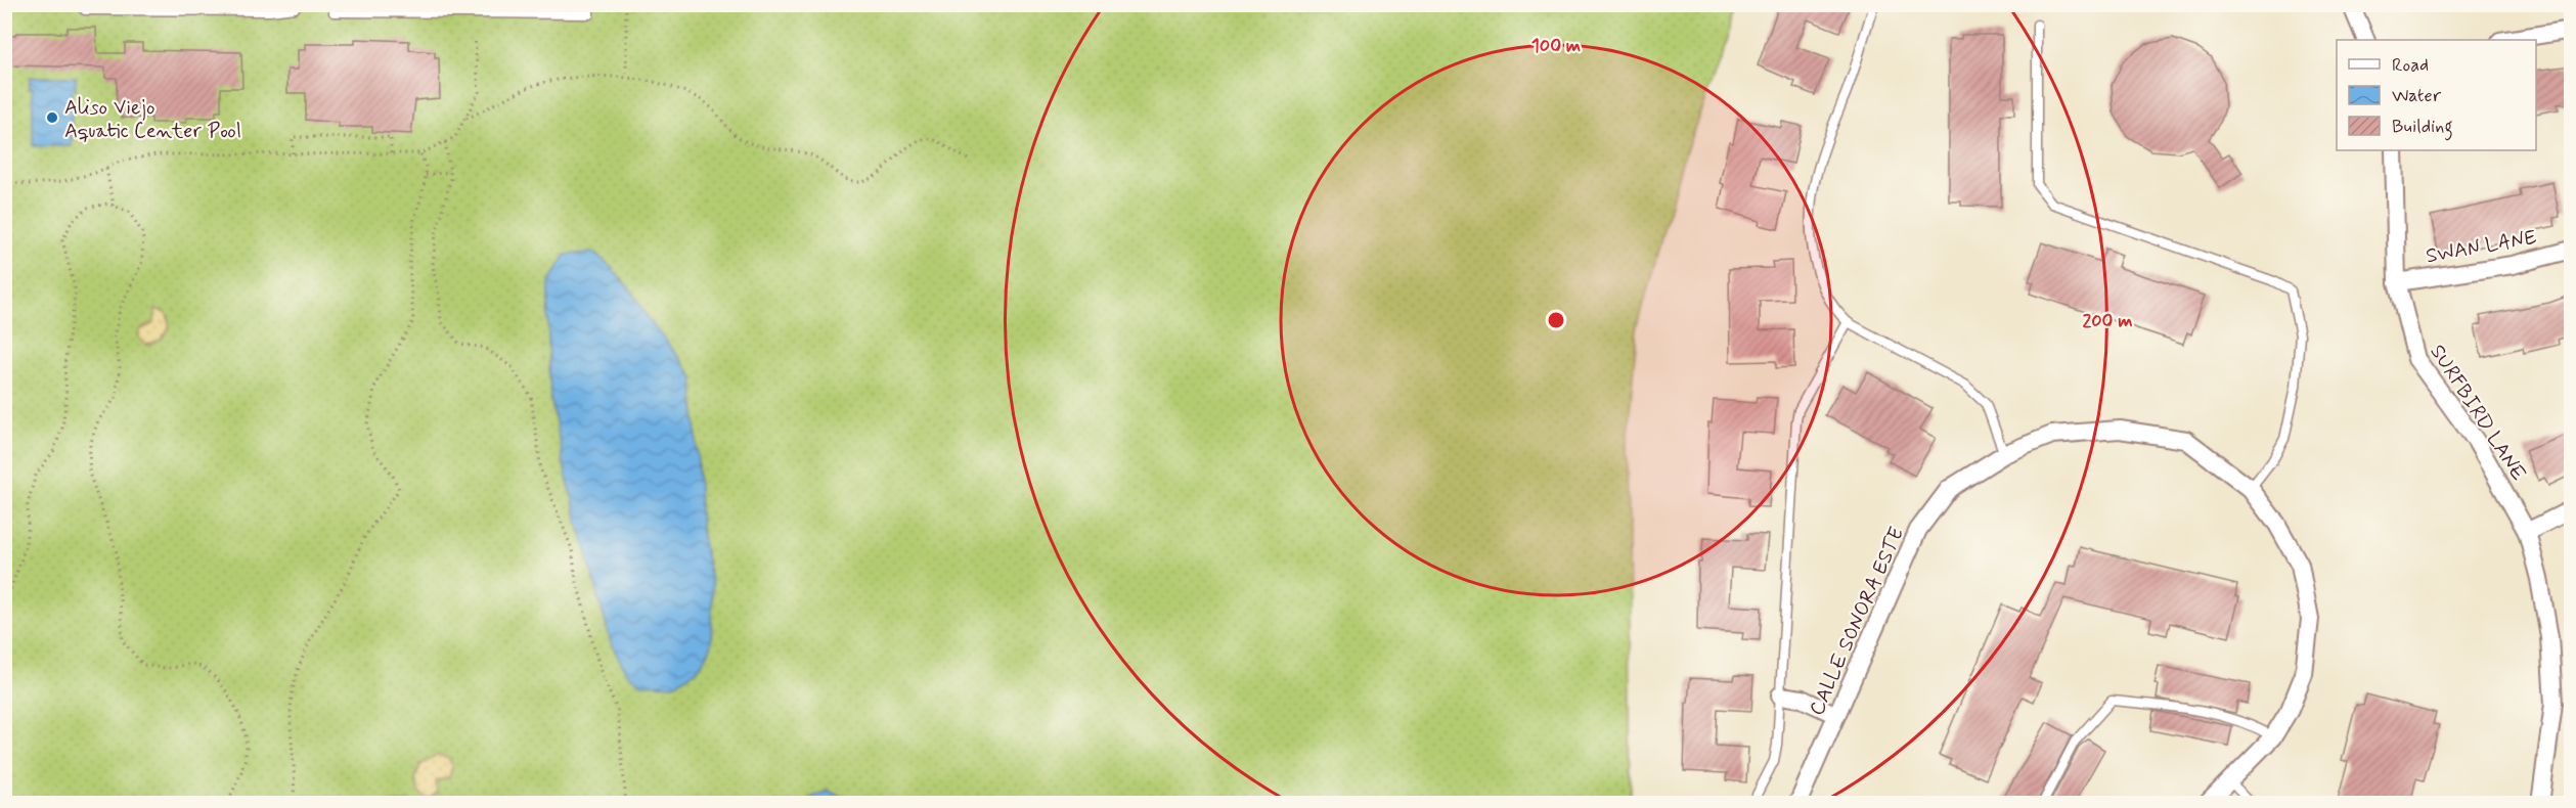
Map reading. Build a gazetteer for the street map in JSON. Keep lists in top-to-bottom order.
{
  "streets": {
    "street": ["SWAN LANE", "SURFBIRD LANE", "CALLE SONORA ESTE"]
  },
  "crossings": [
    ["SWAN LANE", "SURFBIRD LANE"]
  ],
  "places": ["Aliso Viejo Aquatic Center Pool"],
  "legend": ["Road", "Water", "Building"],
  "rings": ["100 m", "200 m"]
}
